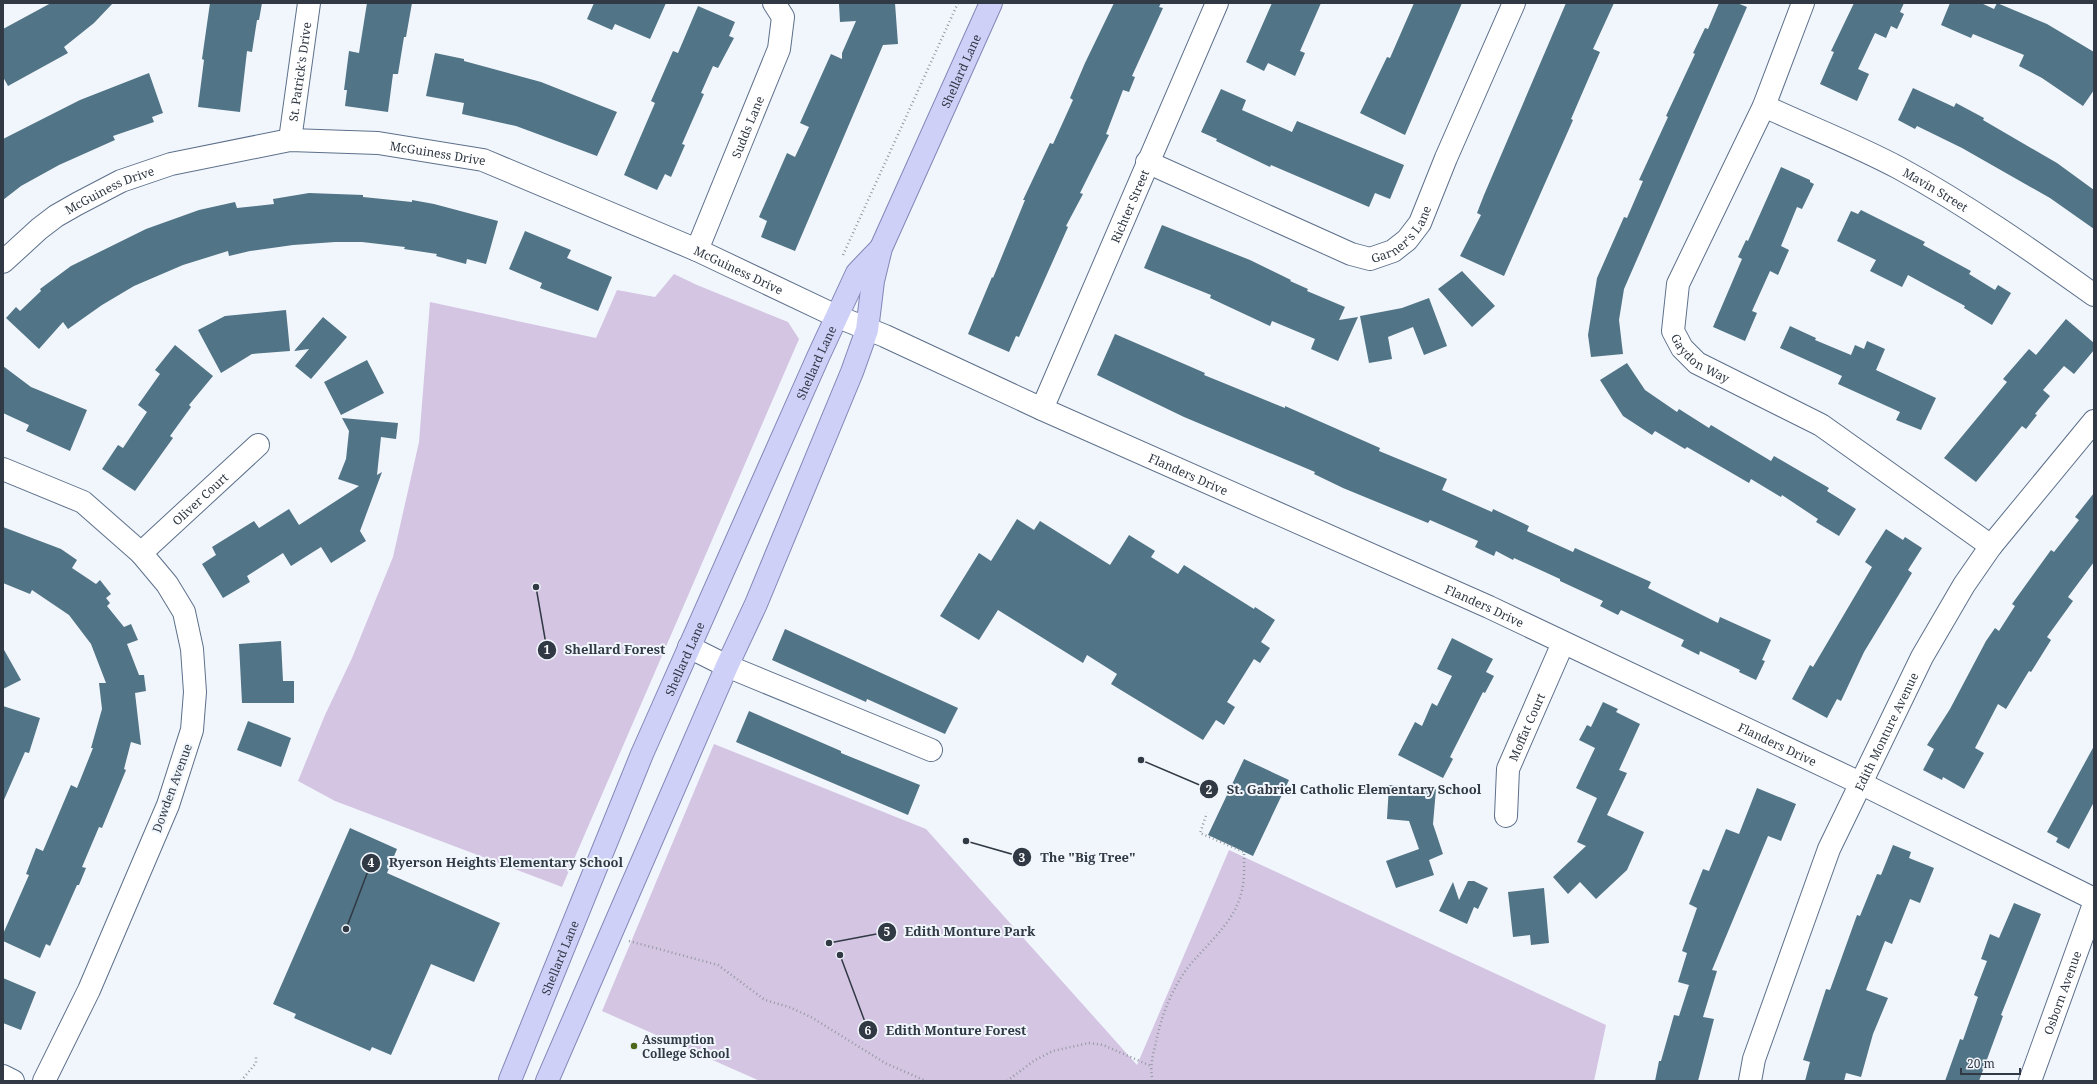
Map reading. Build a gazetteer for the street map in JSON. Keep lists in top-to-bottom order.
{
  "streets": {
    "main road": ["Shellard Lane"],
    "street": [
      "St. Patrick's Drive",
      "Sudds Lane",
      "McGuiness Drive",
      "Mavin Street",
      "Richter Street",
      "Garner's Lane",
      "Gaydon Way",
      "Flanders Drive",
      "Oliver Court",
      "Moffat Court",
      "Edith Monture Avenue",
      "Dowden Avenue",
      "Osborn Avenue"
    ]
  },
  "crossings": [
    ["Shellard Lane", "McGuiness Drive"],
    ["Shellard Lane", "Flanders Drive"],
    ["St. Patrick's Drive", "McGuiness Drive"],
    ["Sudds Lane", "McGuiness Drive"],
    ["McGuiness Drive", "Flanders Drive"],
    ["Mavin Street", "Gaydon Way"],
    ["Richter Street", "Garner's Lane"],
    ["Richter Street", "Flanders Drive"],
    ["Gaydon Way", "Edith Monture Avenue"],
    ["Flanders Drive", "Moffat Court"],
    ["Flanders Drive", "Edith Monture Avenue"],
    ["Oliver Court", "Dowden Avenue"]
  ],
  "places": [
    "Shellard Forest",
    "St. Gabriel Catholic Elementary School",
    "The \"Big Tree\"",
    "Ryerson Heights Elementary School",
    "Edith Monture Park",
    "Edith Monture Forest",
    "Assumption College School"
  ],
  "scale_bar": "20 m"
}
